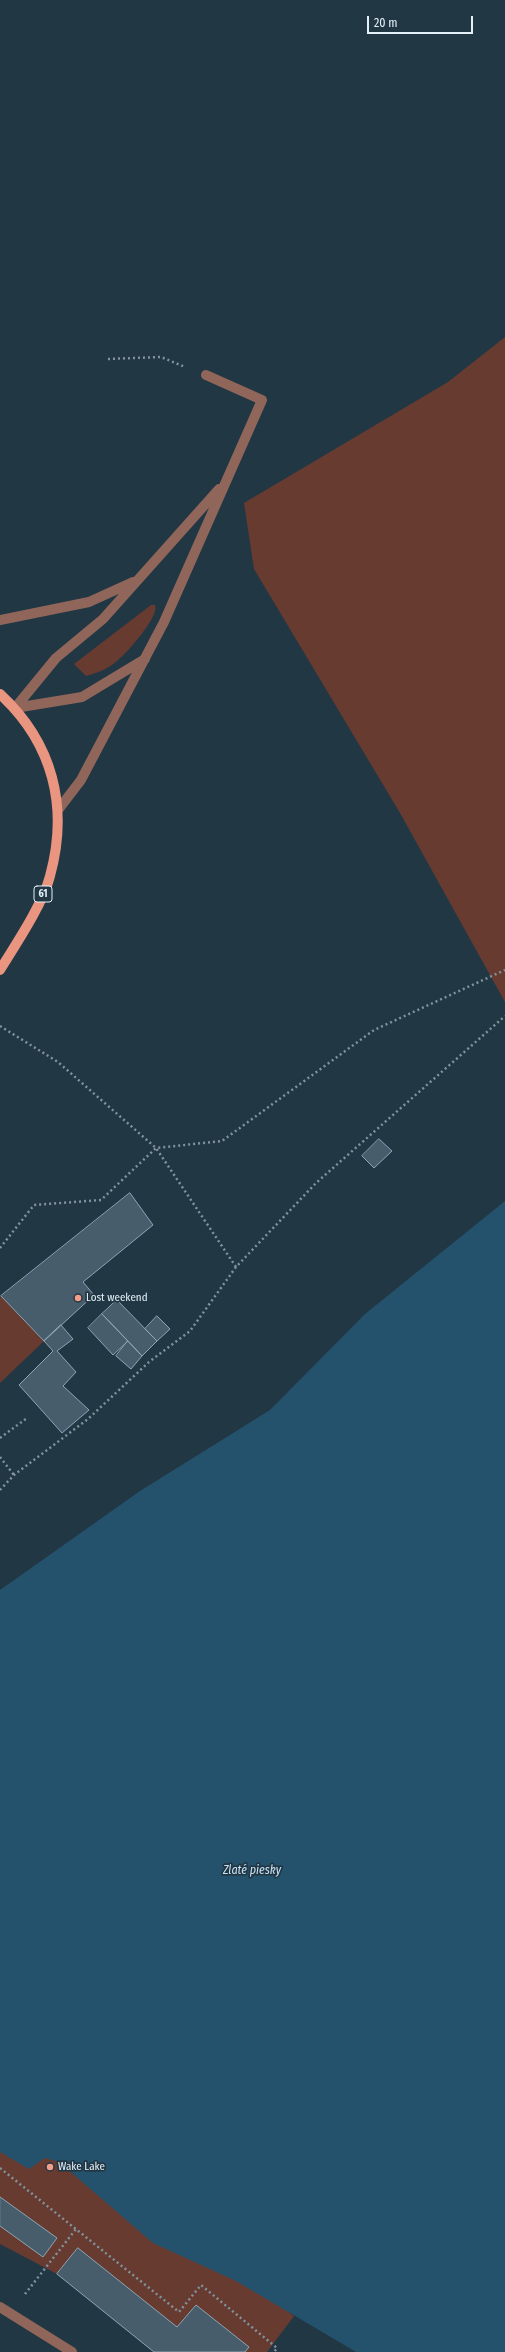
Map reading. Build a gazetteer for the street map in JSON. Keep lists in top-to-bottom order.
{
  "streets": {
    "main road": ["61"]
  },
  "water": ["Zlaté piesky"],
  "places": ["Lost weekend", "Wake Lake"],
  "scale_bar": "20 m"
}
